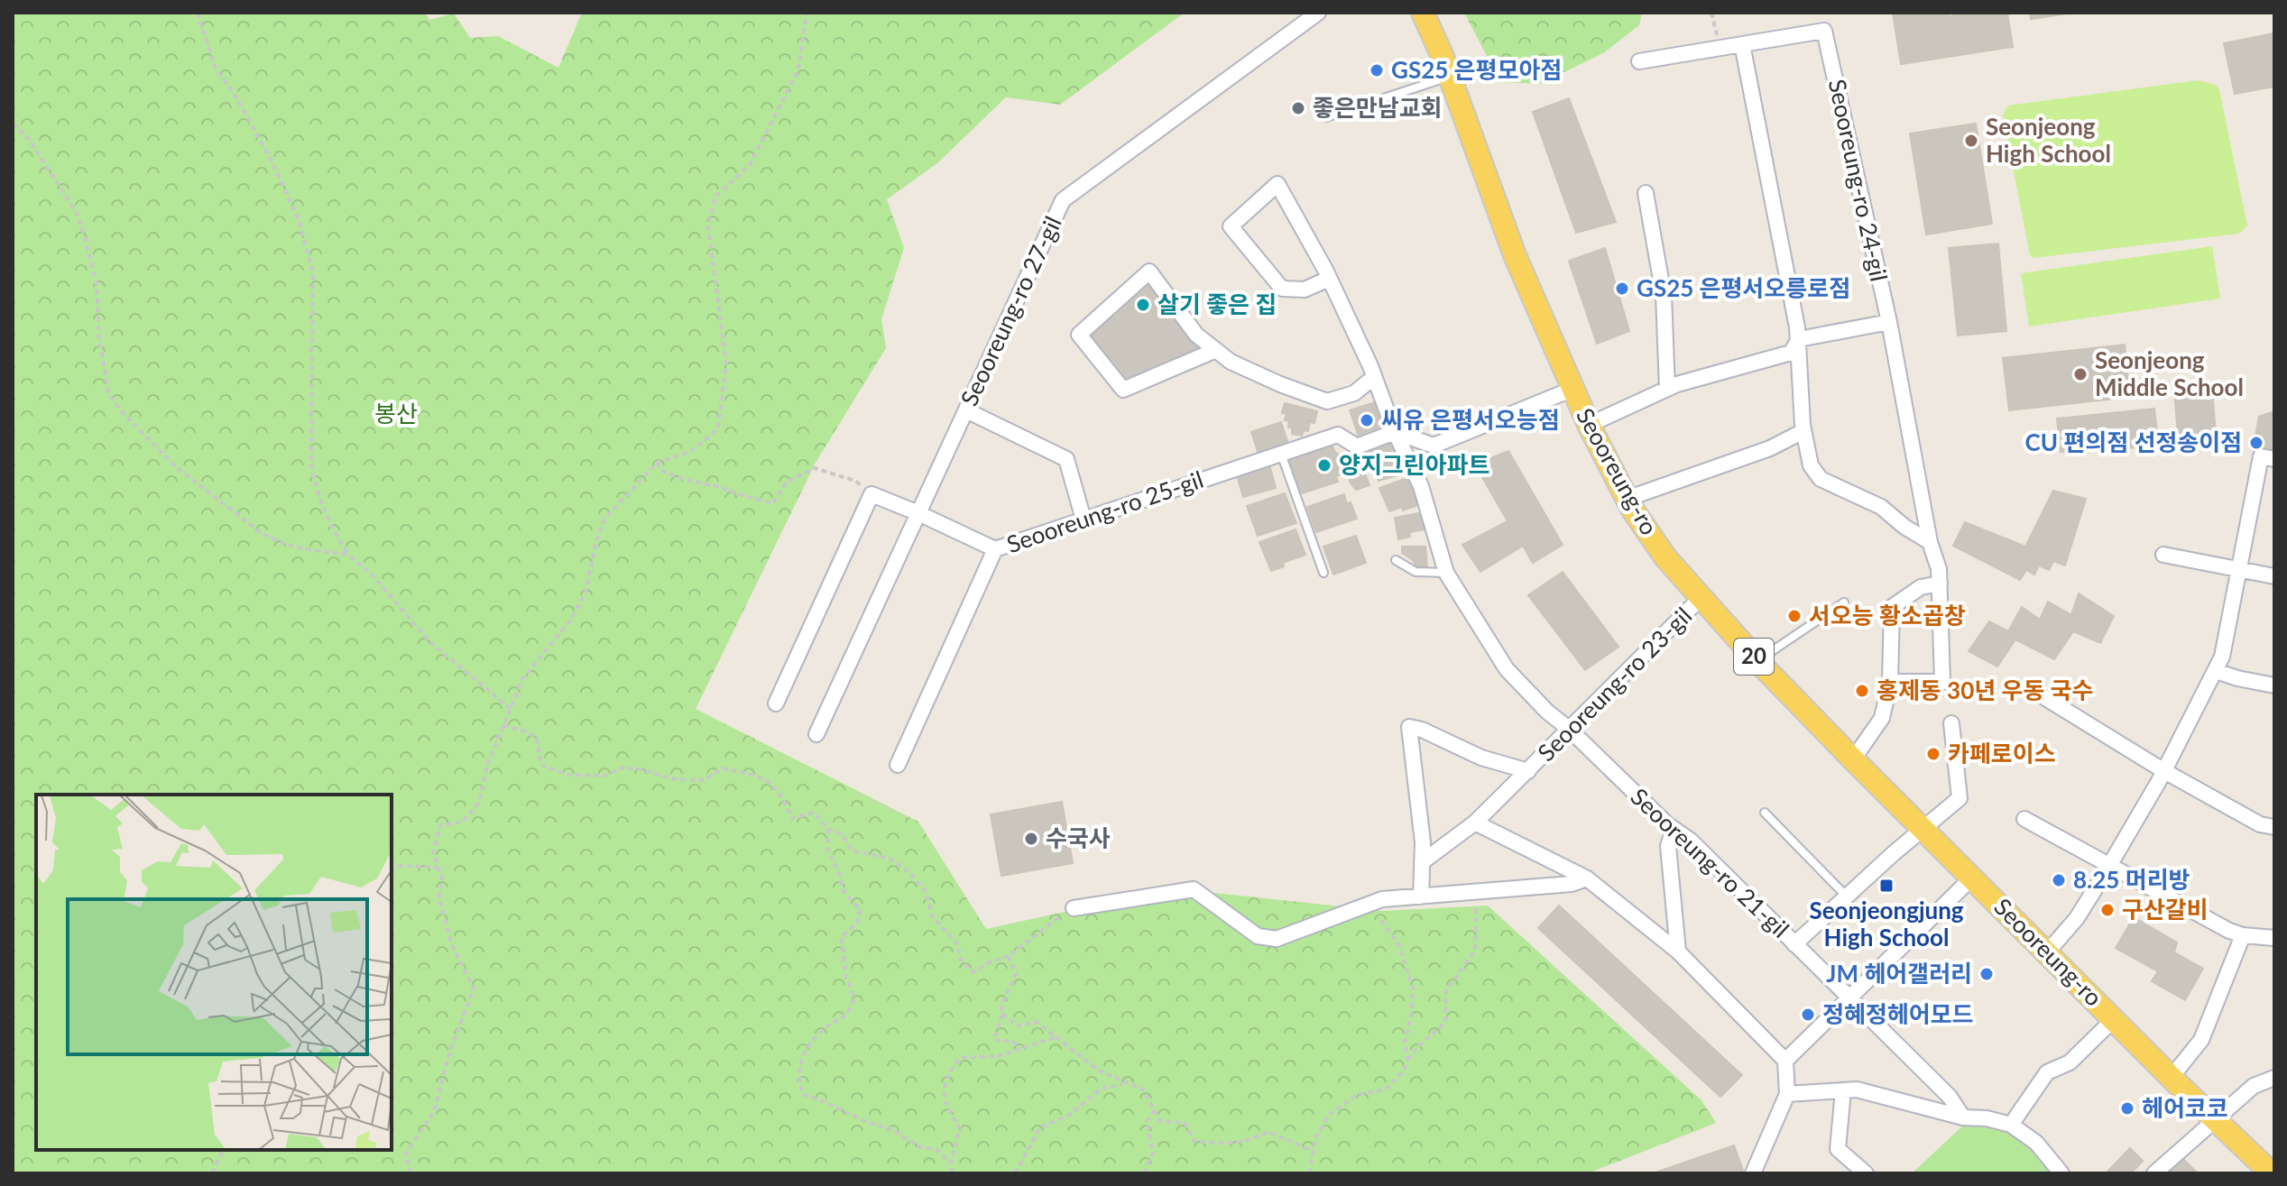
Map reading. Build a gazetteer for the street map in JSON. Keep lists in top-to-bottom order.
{
  "streets": {
    "main road": ["Seooreung-ro", "20"],
    "street": [
      "Seooreung-ro 24-gil",
      "Seooreung-ro 27-gil",
      "Seooreung-ro 25-gil",
      "Seooreung-ro 23-gil",
      "Seooreung-ro 21-gil"
    ]
  },
  "crossings": [
    ["Seooreung-ro", "Seooreung-ro 23-gil"],
    ["Seooreung-ro 23-gil", "Seooreung-ro 21-gil"]
  ],
  "parks": ["봉산"],
  "places": {
    "other": [
      "GS25 은평모아점",
      "좋은만남교회",
      "Seonjeong High School",
      "GS25 은평서오릉로점",
      "살기 좋은 집",
      "Seonjeong Middle School",
      "씨유 은평서오능점",
      "CU 편의점 선정송이점",
      "양지그린아파트",
      "서오능 황소곱창",
      "홍제동 30년 우동 국수",
      "카페로이스",
      "수국사",
      "8.25 머리방",
      "구산갈비",
      "JM 헤어갤러리",
      "정혜정헤어모드",
      "헤어코코"
    ],
    "transit": ["Seonjeongjung High School"]
  }
}
